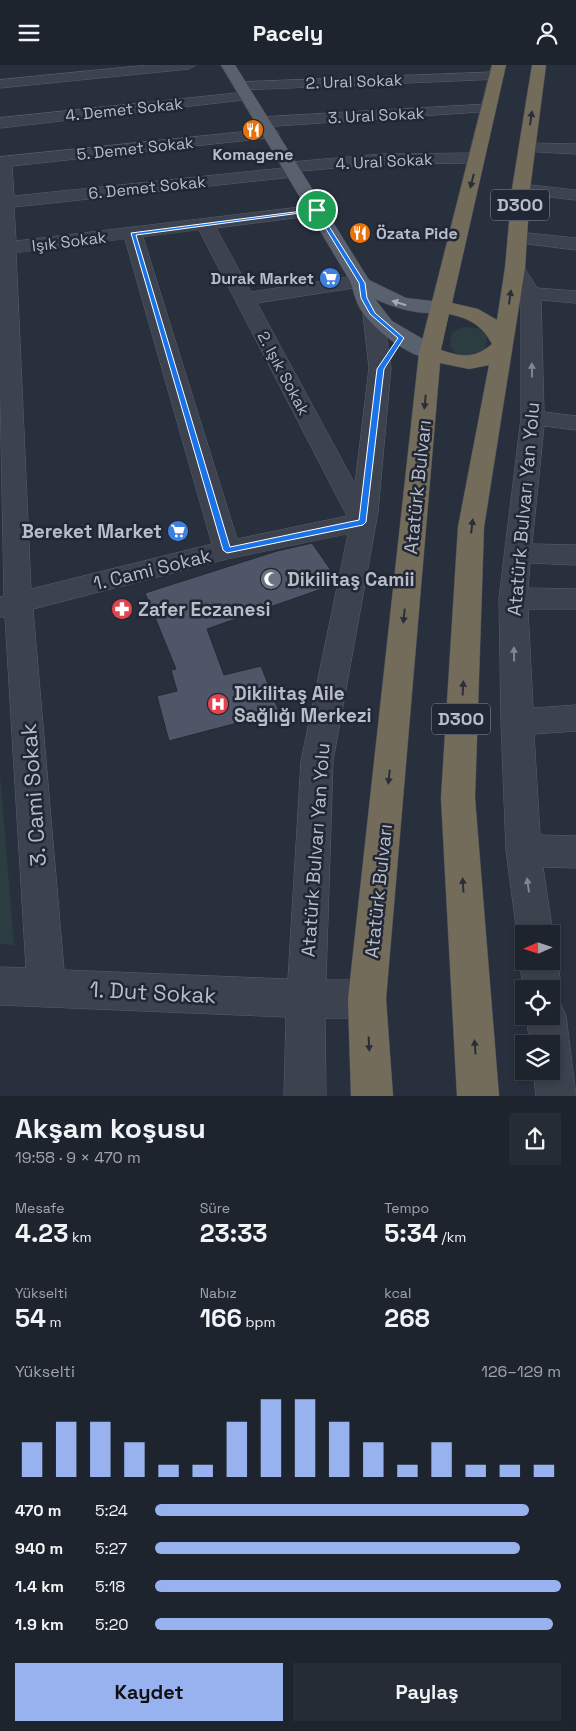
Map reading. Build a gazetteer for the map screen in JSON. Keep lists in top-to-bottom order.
{
  "streets": {
    "highway": ["D300", "Atatürk Bulvarı"],
    "street": [
      "2. Ural Sokak",
      "4. Demet Sokak",
      "3. Ural Sokak",
      "5. Demet Sokak",
      "4. Ural Sokak",
      "6. Demet Sokak",
      "Işık Sokak",
      "2. Işık Sokak",
      "Atatürk Bulvarı Yan Yolu",
      "1. Cami Sokak",
      "3. Cami Sokak",
      "1. Dut Sokak"
    ]
  },
  "crossings": [
    ["2. Ural Sokak", "4. Demet Sokak"],
    ["2. Ural Sokak", "Atatürk Bulvarı"],
    ["3. Ural Sokak", "5. Demet Sokak"],
    ["3. Ural Sokak", "Atatürk Bulvarı"],
    ["5. Demet Sokak", "3. Cami Sokak"],
    ["4. Ural Sokak", "6. Demet Sokak"],
    ["4. Ural Sokak", "Atatürk Bulvarı"],
    ["6. Demet Sokak", "3. Cami Sokak"],
    ["Işık Sokak", "2. Işık Sokak"],
    ["Işık Sokak", "3. Cami Sokak"],
    ["2. Işık Sokak", "Atatürk Bulvarı Yan Yolu"],
    ["2. Işık Sokak", "1. Cami Sokak"],
    ["Atatürk Bulvarı", "1. Dut Sokak"],
    ["Atatürk Bulvarı Yan Yolu", "1. Cami Sokak"],
    ["Atatürk Bulvarı Yan Yolu", "1. Dut Sokak"],
    ["1. Cami Sokak", "3. Cami Sokak"],
    ["3. Cami Sokak", "1. Dut Sokak"]
  ],
  "places": {
    "restaurant": ["Komagene", "Özata Pide"],
    "supermarket": ["Durak Market", "Bereket Market"],
    "mosque": ["Dikilitaş Camii"],
    "pharmacy": ["Zafer Eczanesi"],
    "hospital": ["Dikilitaş Aile Sağlığı Merkezi"]
  },
  "north": "left",
  "page": {
    "header": "Pacely",
    "heading": ["Akşam koşusu", "19:58 · 9 × 470 m"],
    "stats": [
      ["Mesafe", "4.23 km"],
      ["Süre", "23:33"],
      ["Tempo", "5:34 /km"],
      ["Yükselti", "54 m"],
      ["Nabız", "166 bpm"],
      ["kcal", "268"]
    ],
    "chart": ["Yükselti", "126–129 m"],
    "list": [
      {
        "name": "470 m",
        "note": "5:24"
      },
      {
        "name": "940 m",
        "note": "5:27"
      },
      {
        "name": "1.4 km",
        "note": "5:18"
      },
      {
        "name": "1.9 km",
        "note": "5:20"
      }
    ],
    "buttons": ["Kaydet", "Paylaş"]
  }
}
